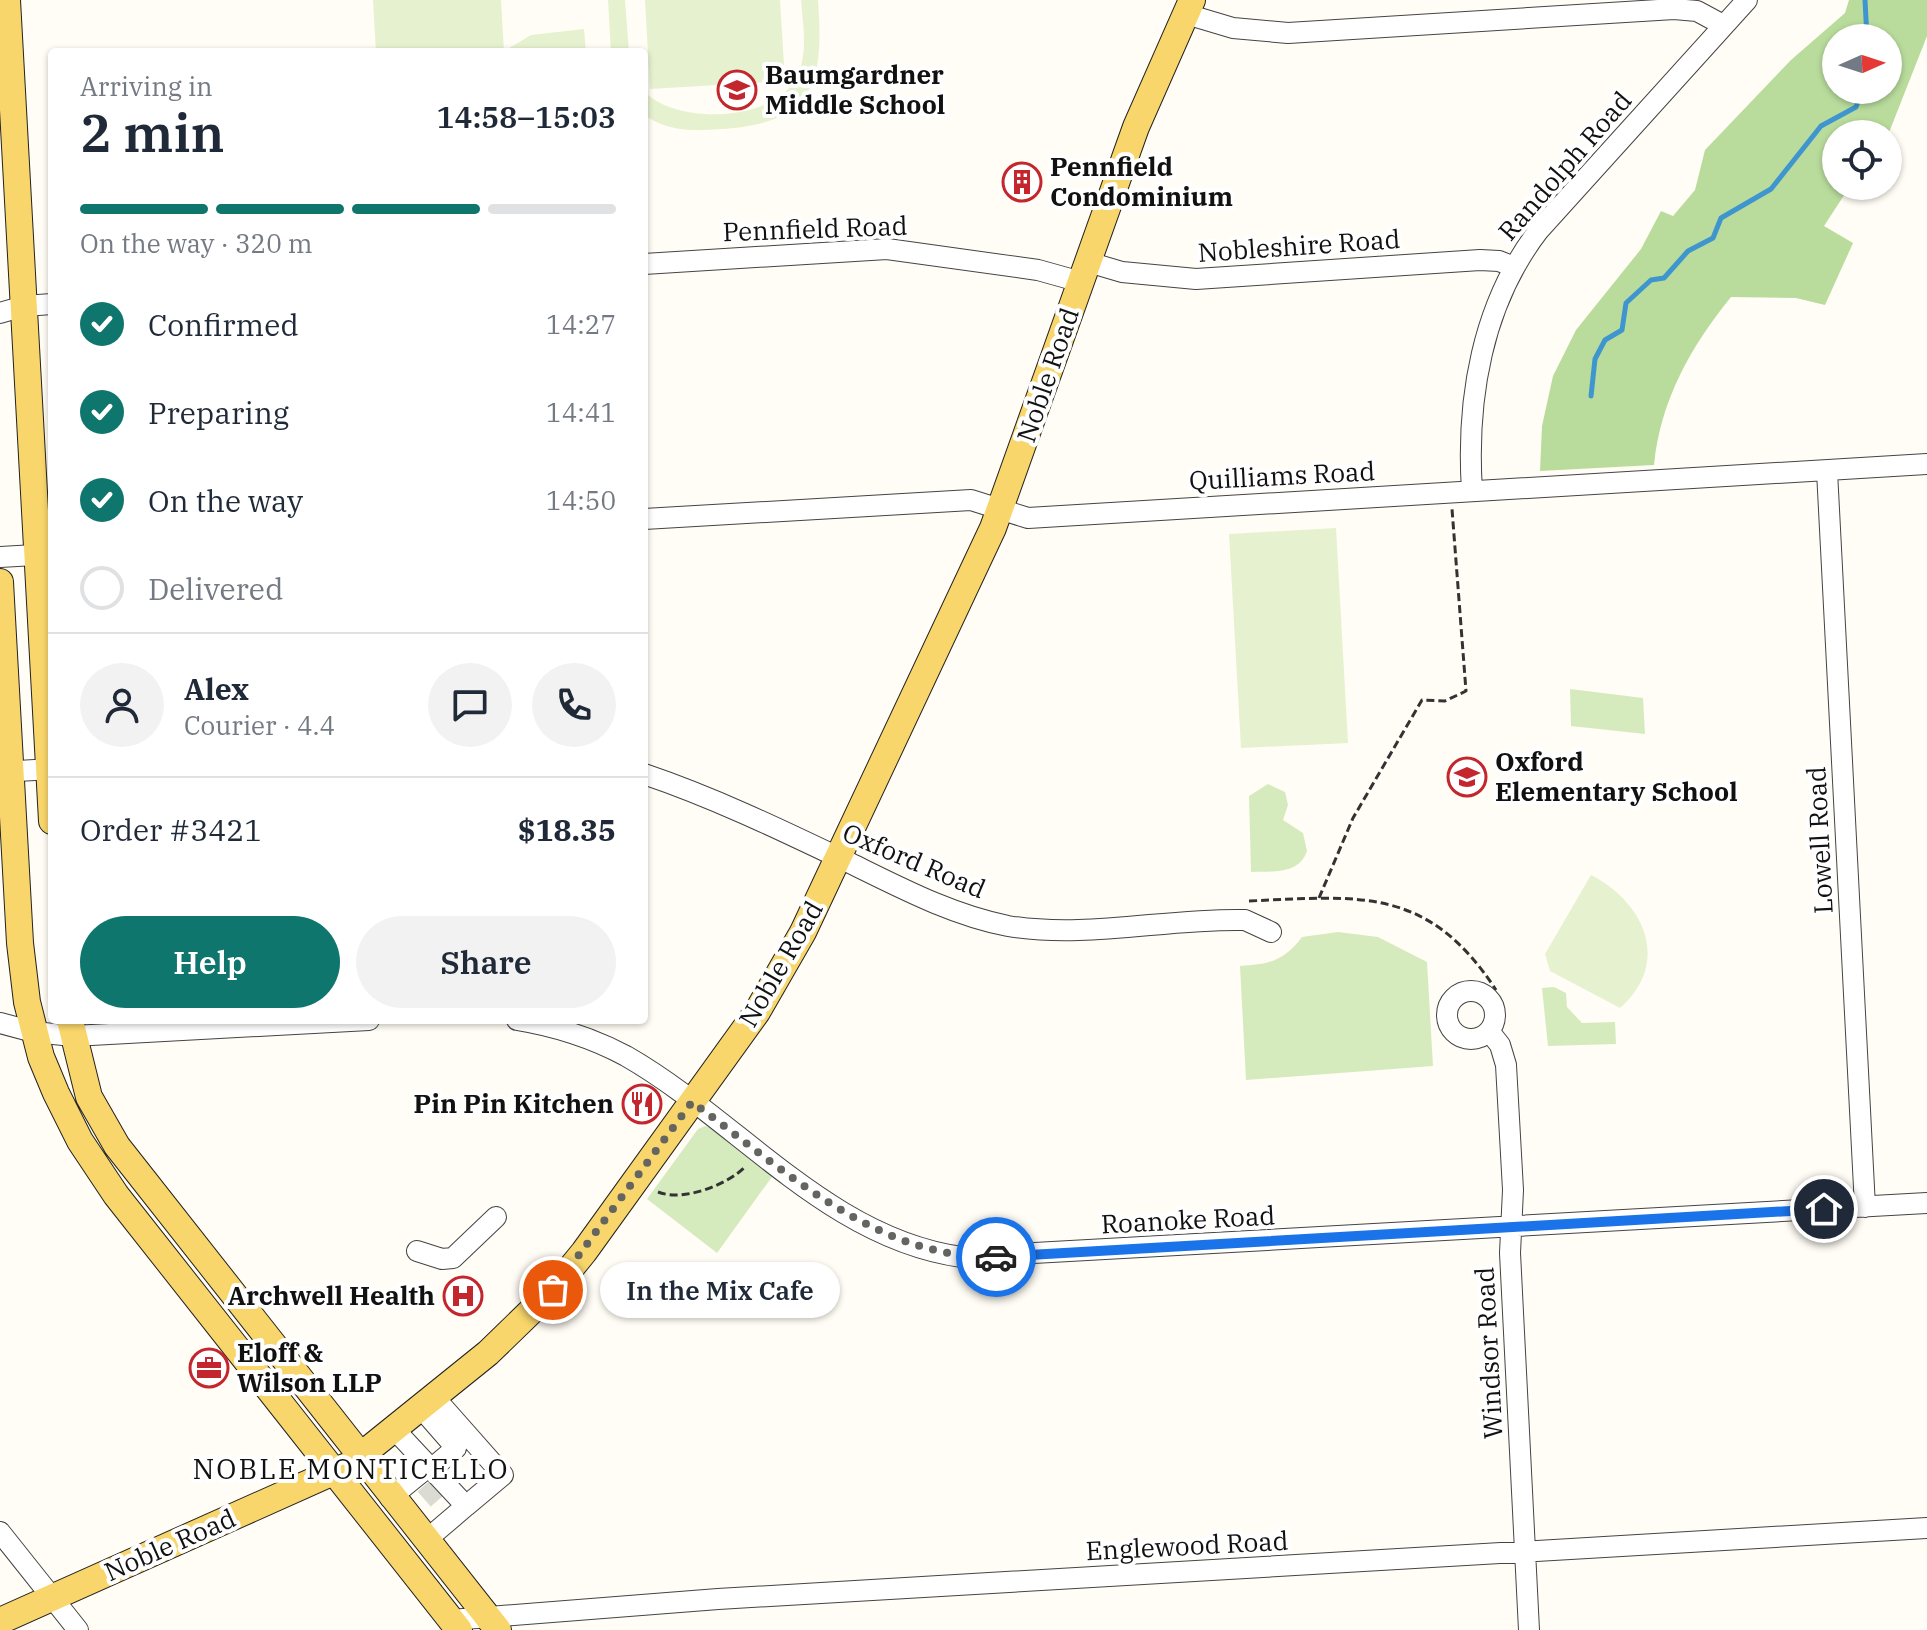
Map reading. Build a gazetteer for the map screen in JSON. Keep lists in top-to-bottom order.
{
  "streets": {
    "main road": ["Noble Road"],
    "street": [
      "Randolph Road",
      "Pennfield Road",
      "Nobleshire Road",
      "Quilliams Road",
      "Lowell Road",
      "Oxford Road",
      "Roanoke Road",
      "Windsor Road",
      "Englewood Road"
    ]
  },
  "crossings": [
    ["Randolph Road", "Nobleshire Road"],
    ["Randolph Road", "Quilliams Road"],
    ["Pennfield Road", "Nobleshire Road"],
    ["Pennfield Road", "Noble Road"],
    ["Nobleshire Road", "Noble Road"],
    ["Noble Road", "Quilliams Road"],
    ["Noble Road", "Oxford Road"],
    ["Noble Road", "Roanoke Road"],
    ["Quilliams Road", "Lowell Road"],
    ["Lowell Road", "Roanoke Road"],
    ["Roanoke Road", "Windsor Road"],
    ["Windsor Road", "Englewood Road"]
  ],
  "districts": ["NOBLE MONTICELLO"],
  "places": {
    "school or university": ["Baumgardner Middle School", "Oxford Elementary School"],
    "building": ["Pennfield Condominium"],
    "restaurant": ["Pin Pin Kitchen"],
    "other": ["In the Mix Cafe"],
    "hospital": ["Archwell Health"],
    "office": ["Eloff & Wilson LLP"]
  },
  "north": "right",
  "page": {
    "heading": ["2 min", "Arriving in", "14:58–15:03"],
    "panel": [
      "Alex",
      "Courier · 4.4",
      "Order #3421",
      "$18.35"
    ],
    "bar": "On the way · 320 m",
    "list": [
      ["Confirmed", "14:27"],
      ["Preparing", "14:41"],
      ["On the way", "14:50"],
      "Delivered"
    ],
    "buttons": ["Help", "Share"],
    "bubble": "In the Mix Cafe"
  }
}
